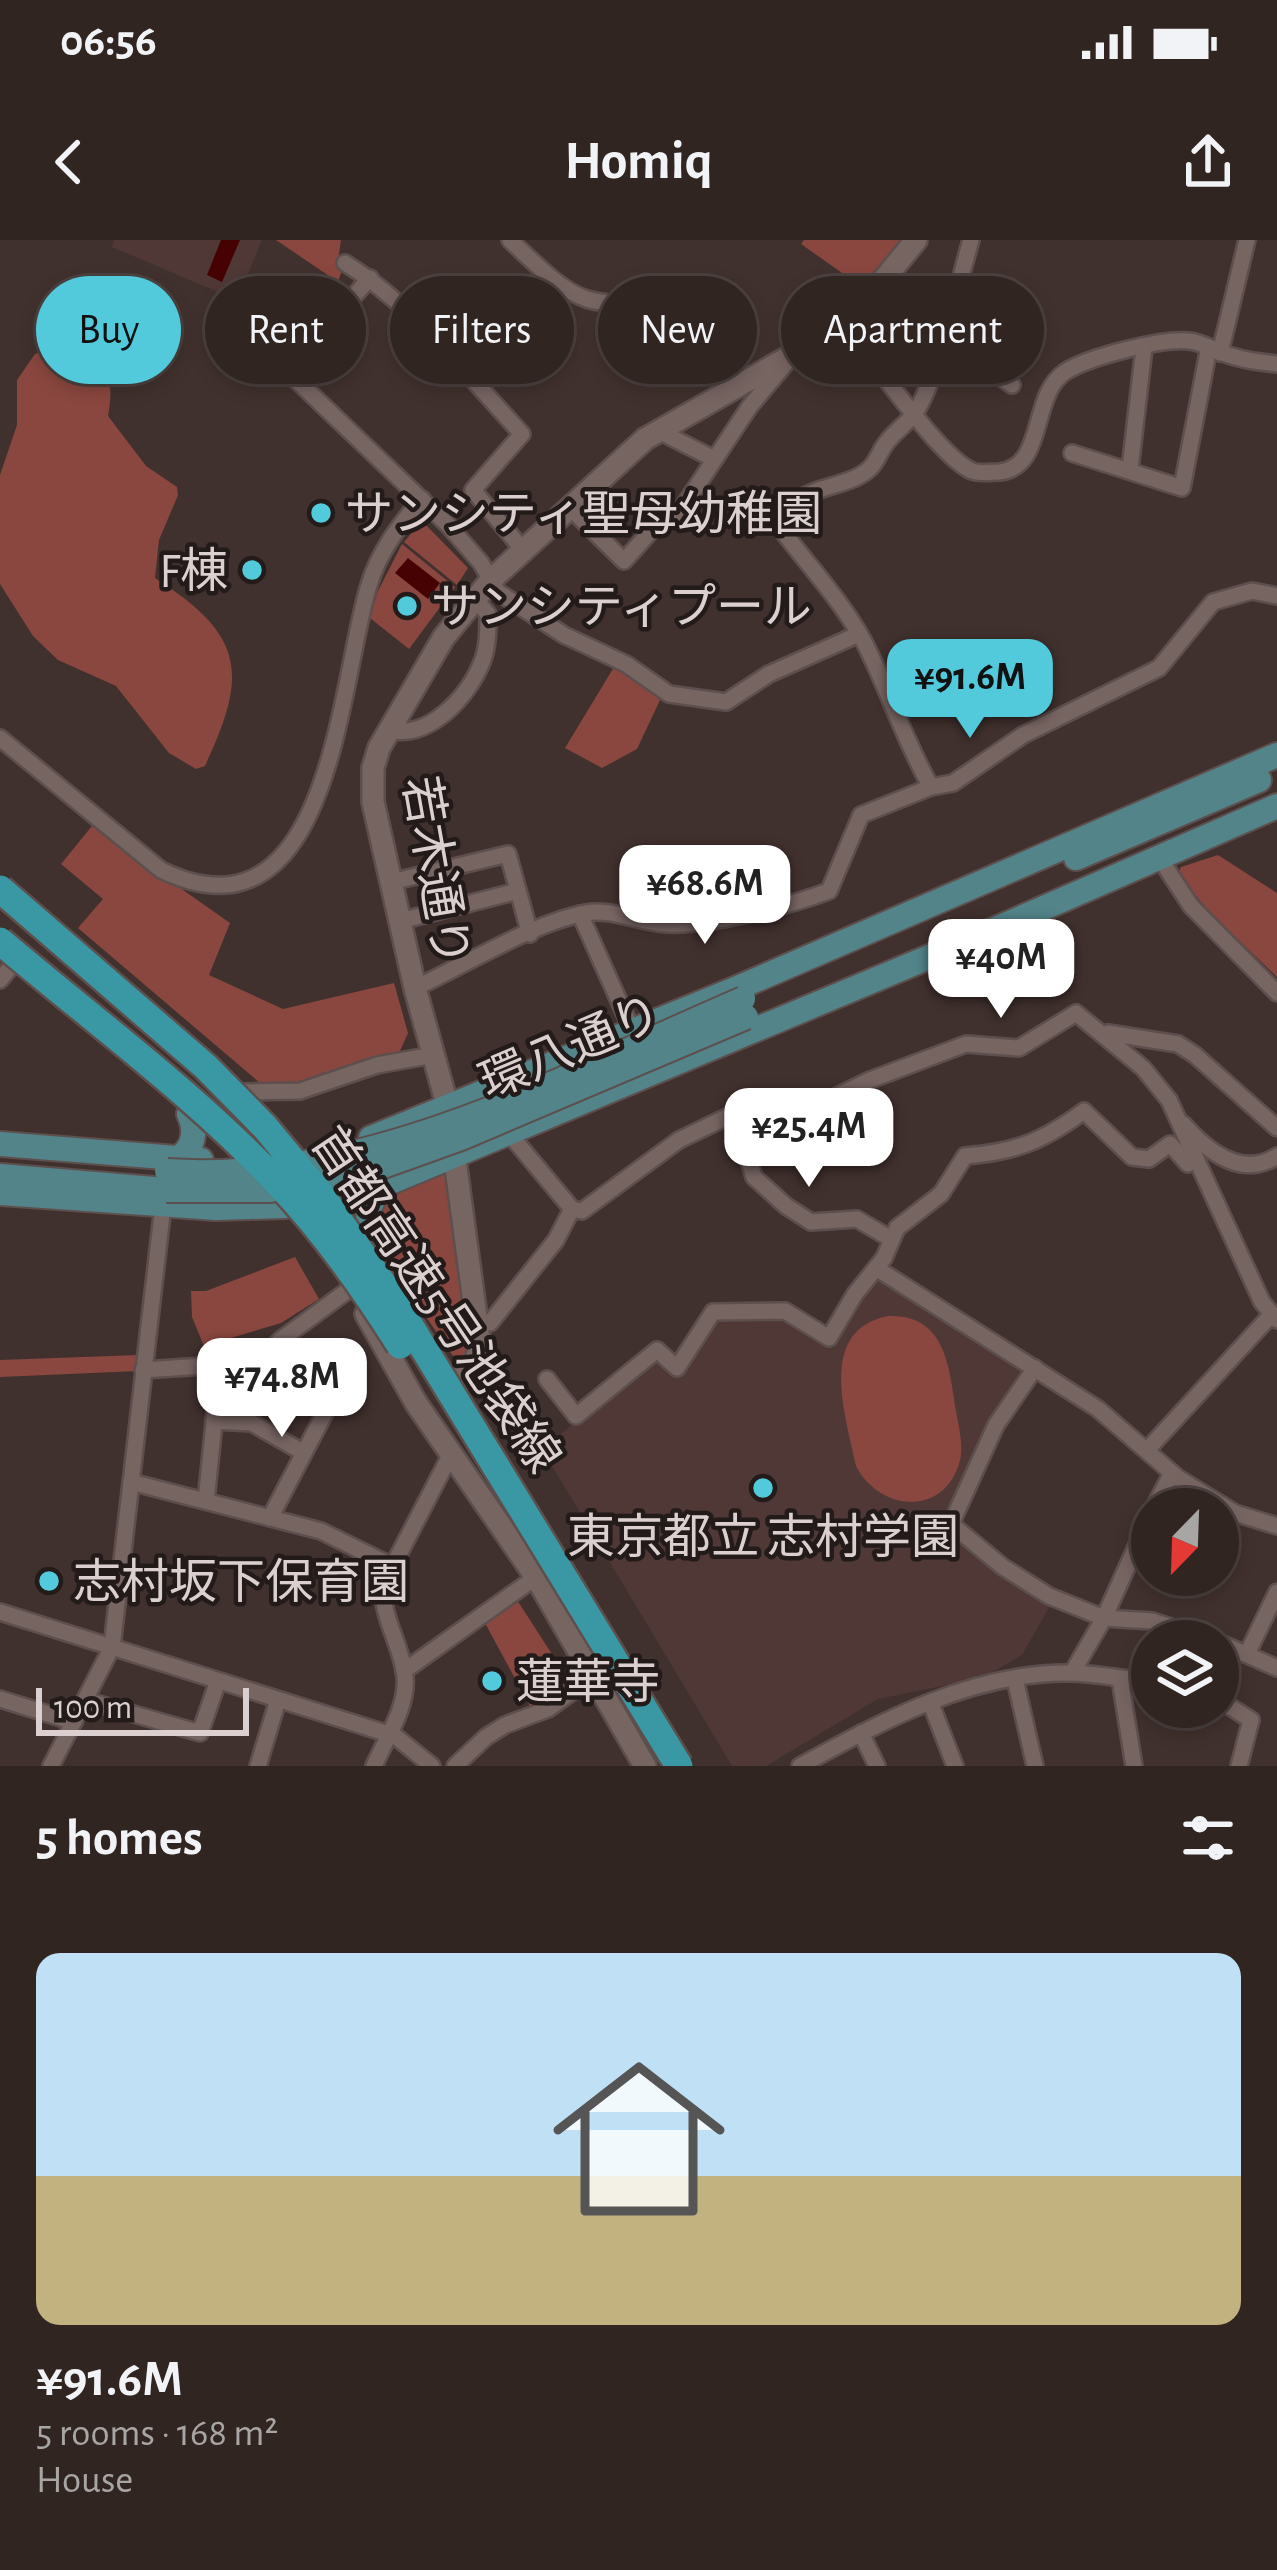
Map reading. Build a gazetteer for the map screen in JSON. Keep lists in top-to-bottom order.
{
  "streets": {
    "highway": ["首都高速5号池袋線"],
    "main road": ["環八通り"],
    "street": ["若木通り"]
  },
  "places": [
    "サンシティ聖母幼稚園",
    "F棟",
    "サンシティプール",
    "東京都立 志村学園",
    "志村坂下保育園",
    "蓮華寺"
  ],
  "scale_bar": "100 m",
  "north": "bottom left",
  "page": {
    "status": "06:56",
    "header": "Homiq",
    "chip": [
      "Buy",
      "Rent",
      "Filters",
      "New",
      "Apartment"
    ],
    "price": [
      "¥91.6M",
      "¥68.6M",
      "¥40M",
      "¥25.4M",
      "¥74.8M"
    ],
    "scale": "100 m",
    "heading": "5 homes",
    "list": [
      {
        "name": "¥91.6M",
        "note": "5 rooms · 168 m² · House"
      }
    ]
  }
}
